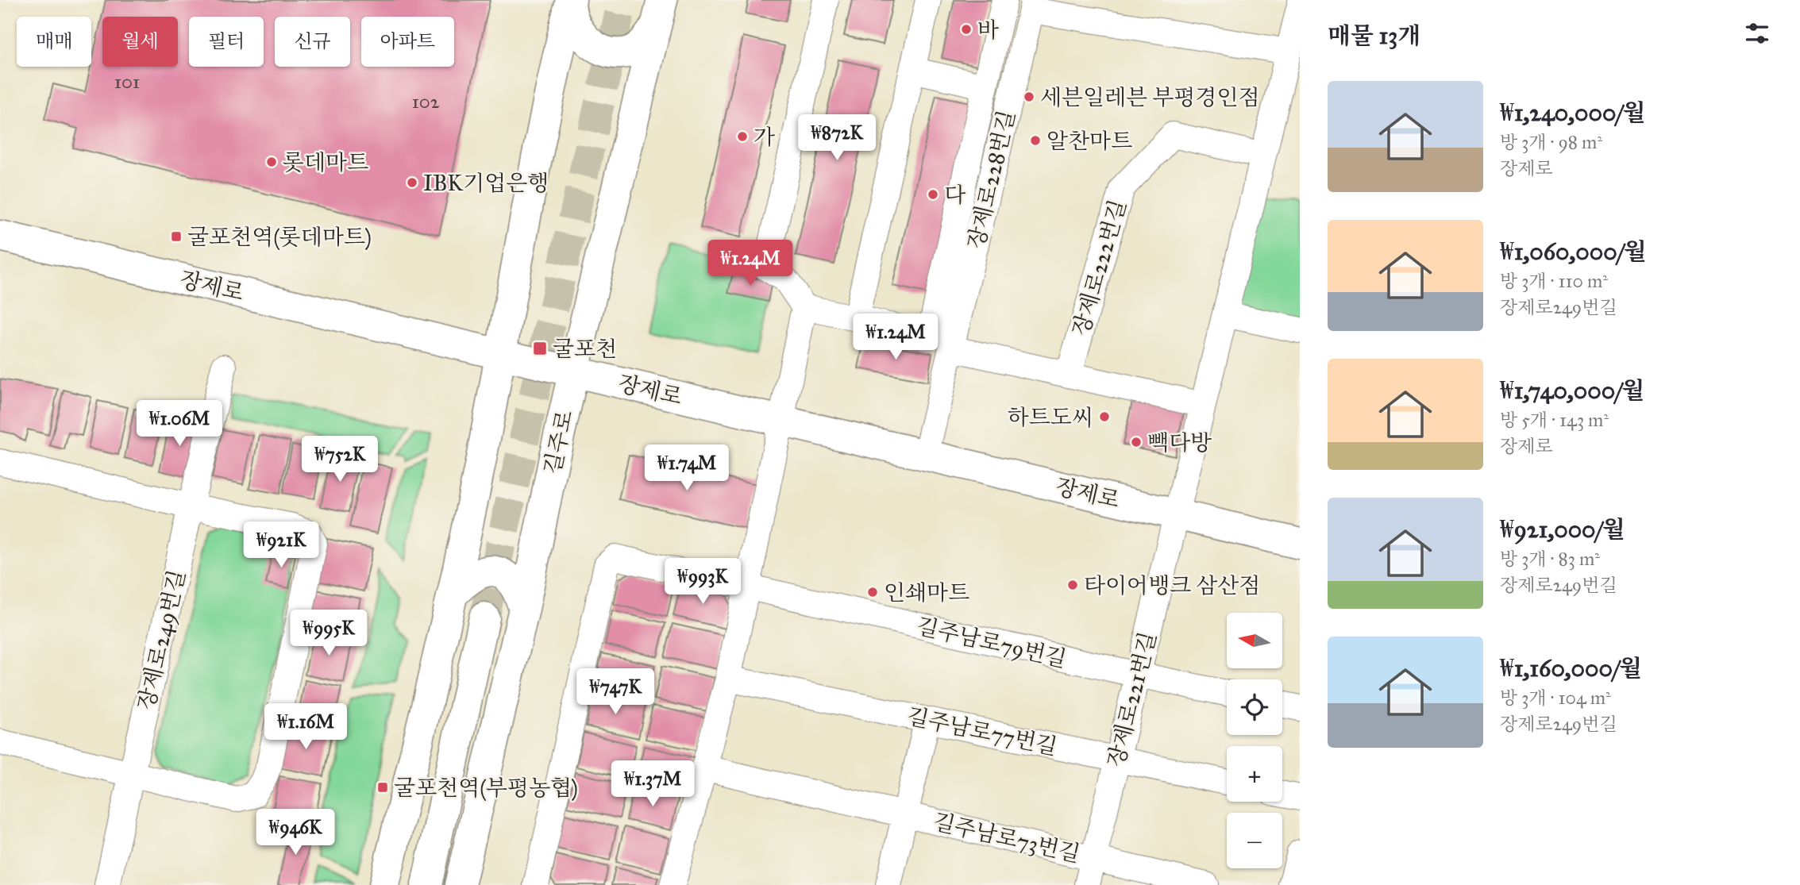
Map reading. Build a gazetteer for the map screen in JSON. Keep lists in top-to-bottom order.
{
  "streets": {
    "main road": ["장제로", "길주로"],
    "street": [
      "장제로228번길",
      "장제로222번길",
      "장제로249번길",
      "길주남로79번길",
      "장제로221번길",
      "길주남로77번길",
      "길주남로73번길"
    ]
  },
  "crossings": [
    ["장제로228번길", "장제로"],
    ["장제로", "길주로"],
    ["장제로", "장제로221번길"],
    ["길주남로79번길", "장제로221번길"],
    ["장제로221번길", "길주남로77번길"],
    ["장제로221번길", "길주남로73번길"]
  ],
  "places": {
    "other": [
      "바",
      "세븐일레븐 부평경인점",
      "가",
      "알찬마트",
      "롯데마트",
      "IBK기업은행",
      "다",
      "하트도씨",
      "빽다방",
      "타이어뱅크 삼산점",
      "인쇄마트"
    ],
    "transit": ["굴포천역(롯데마트)", "굴포천", "굴포천역(부평농협)"]
  },
  "house_numbers": ["101", "102"],
  "north": "left",
  "page": {
    "heading": "매물 13개",
    "chip": [
      "매매",
      "월세",
      "필터",
      "신규",
      "아파트"
    ],
    "list": [
      {
        "name": "₩1,240,000/월",
        "note": "방 3개 · 98 m² · 장제로"
      },
      {
        "name": "₩1,060,000/월",
        "note": "방 3개 · 110 m² · 장제로249번길"
      },
      {
        "name": "₩1,740,000/월",
        "note": "방 5개 · 143 m² · 장제로"
      },
      {
        "name": "₩921,000/월",
        "note": "방 3개 · 83 m² · 장제로249번길"
      },
      {
        "name": "₩1,160,000/월",
        "note": "방 3개 · 104 m² · 장제로249번길"
      }
    ],
    "price": [
      "₩872K",
      "₩1.24M",
      "₩1.24M",
      "₩1.06M",
      "₩752K",
      "₩1.74M",
      "₩921K",
      "₩993K",
      "₩995K",
      "₩747K",
      "₩1.16M",
      "₩1.37M",
      "₩946K"
    ],
    "map_buttons": ["+", "−"]
  }
}
